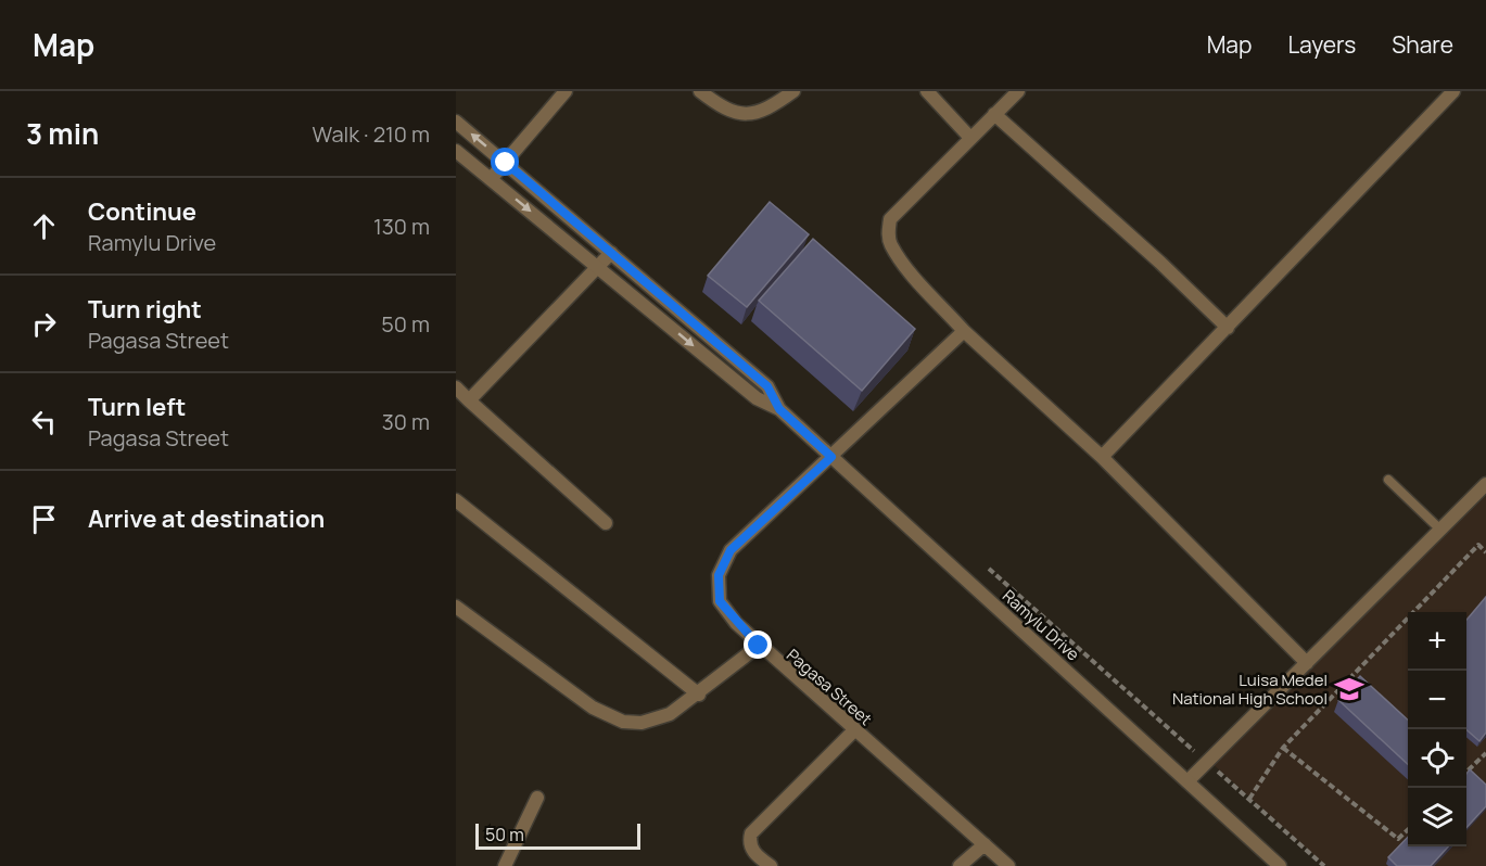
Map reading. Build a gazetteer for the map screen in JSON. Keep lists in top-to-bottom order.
{
  "streets": {
    "street": ["Ramylu Drive", "Pagasa Street"]
  },
  "crossings": [
    ["Ramylu Drive", "Pagasa Street"]
  ],
  "places": {
    "school or university": ["Luisa Medel National High School"]
  },
  "scale_bar": "50 m",
  "page": {
    "header": "Map",
    "nav": ["Map", "Layers", "Share"],
    "heading": ["3 min", "Walk · 210 m"],
    "list": [
      ["Continue", "Ramylu Drive", "130 m"],
      ["Turn right", "Pagasa Street", "50 m"],
      ["Turn left", "Pagasa Street", "30 m"],
      "Arrive at destination"
    ],
    "map_buttons": ["+", "−"],
    "scale": "50 m"
  }
}
